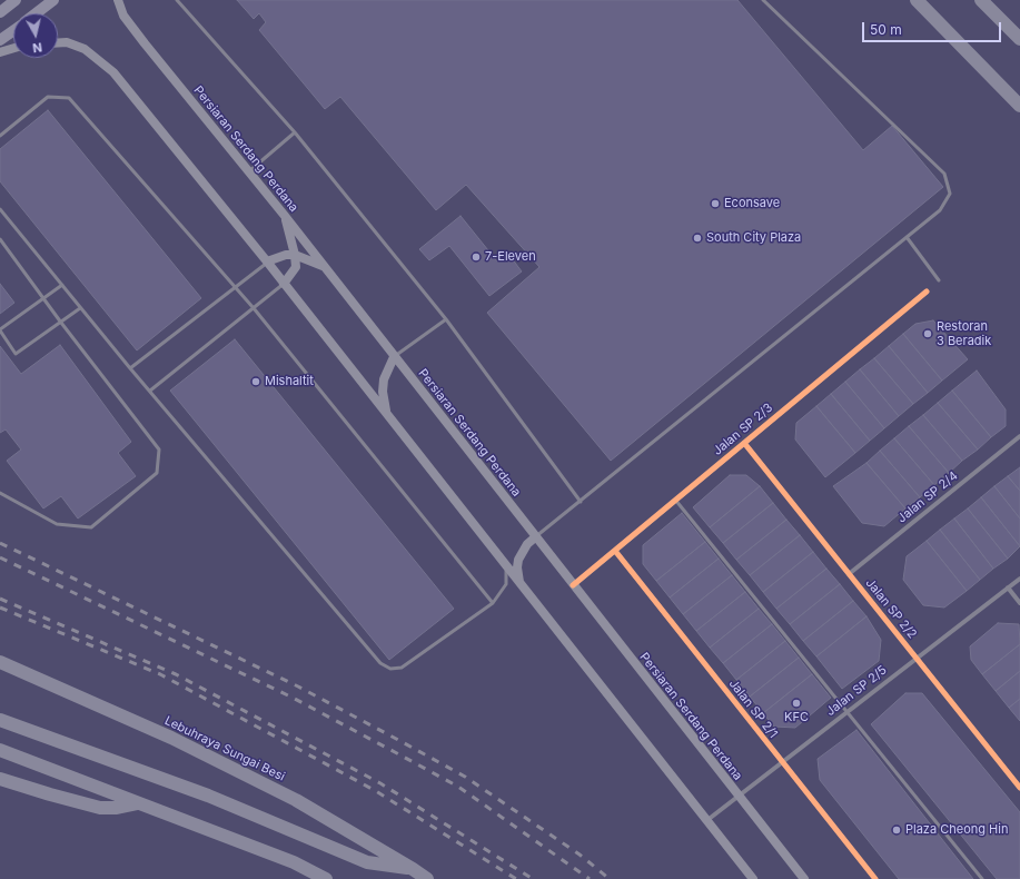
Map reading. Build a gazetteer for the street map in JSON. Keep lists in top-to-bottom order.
{
  "streets": {
    "highway": ["Lebuhraya Sungai Besi"],
    "main road": ["Persiaran Serdang Perdana"],
    "street": [
      "Jalan SP 2/3",
      "Jalan SP 2/4",
      "Jalan SP 2/2",
      "Jalan SP 2/5",
      "Jalan SP 2/1"
    ]
  },
  "crossings": [
    ["Persiaran Serdang Perdana", "Jalan SP 2/3"],
    ["Persiaran Serdang Perdana", "Jalan SP 2/5"],
    ["Jalan SP 2/3", "Jalan SP 2/2"],
    ["Jalan SP 2/3", "Jalan SP 2/1"],
    ["Jalan SP 2/4", "Jalan SP 2/2"],
    ["Jalan SP 2/2", "Jalan SP 2/5"],
    ["Jalan SP 2/5", "Jalan SP 2/1"]
  ],
  "places": [
    "Econsave",
    "South City Plaza",
    "7-Eleven",
    "Restoran 3 Beradik",
    "Mishaltit",
    "KFC",
    "Plaza Cheong Hin"
  ],
  "scale_bar": "50 m",
  "north": "bottom"
}
